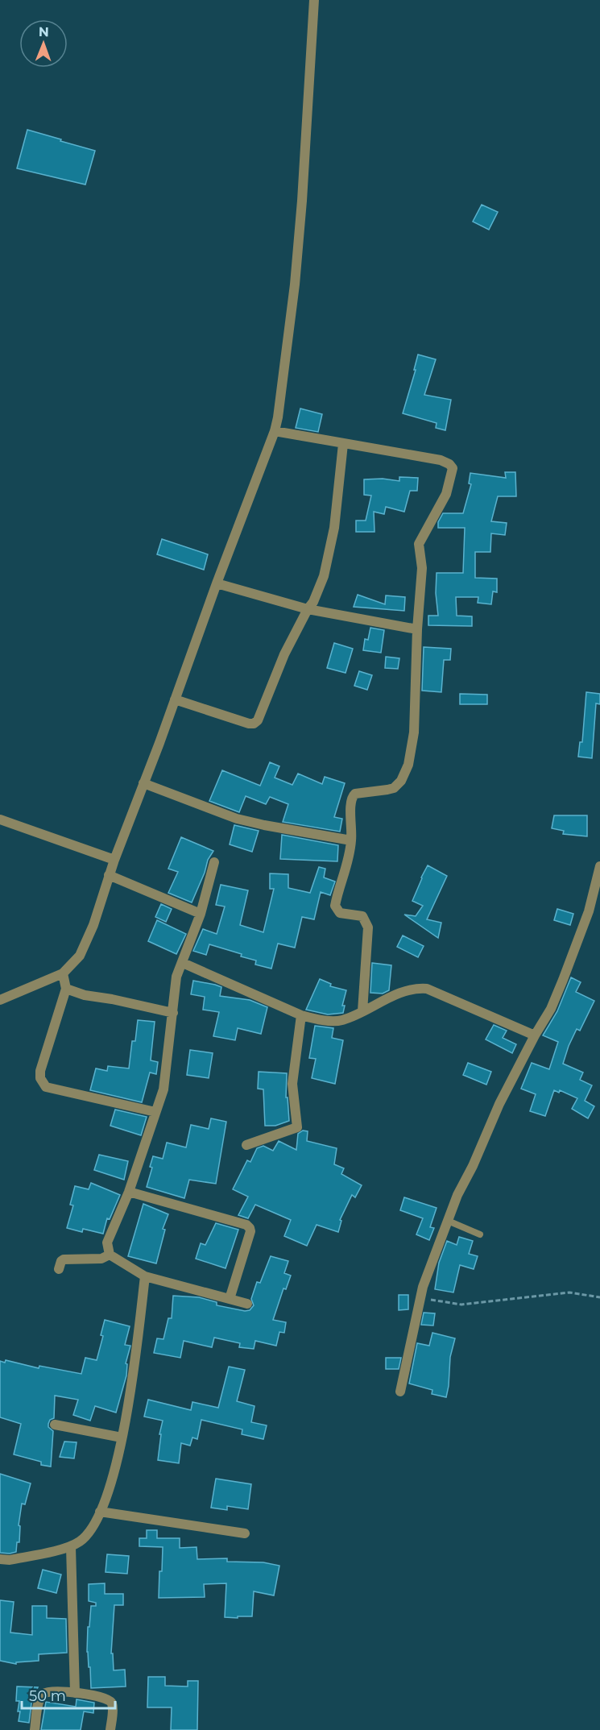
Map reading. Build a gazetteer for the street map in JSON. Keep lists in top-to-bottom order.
{
  "scale_bar": "50 m",
  "north": "top"
}
